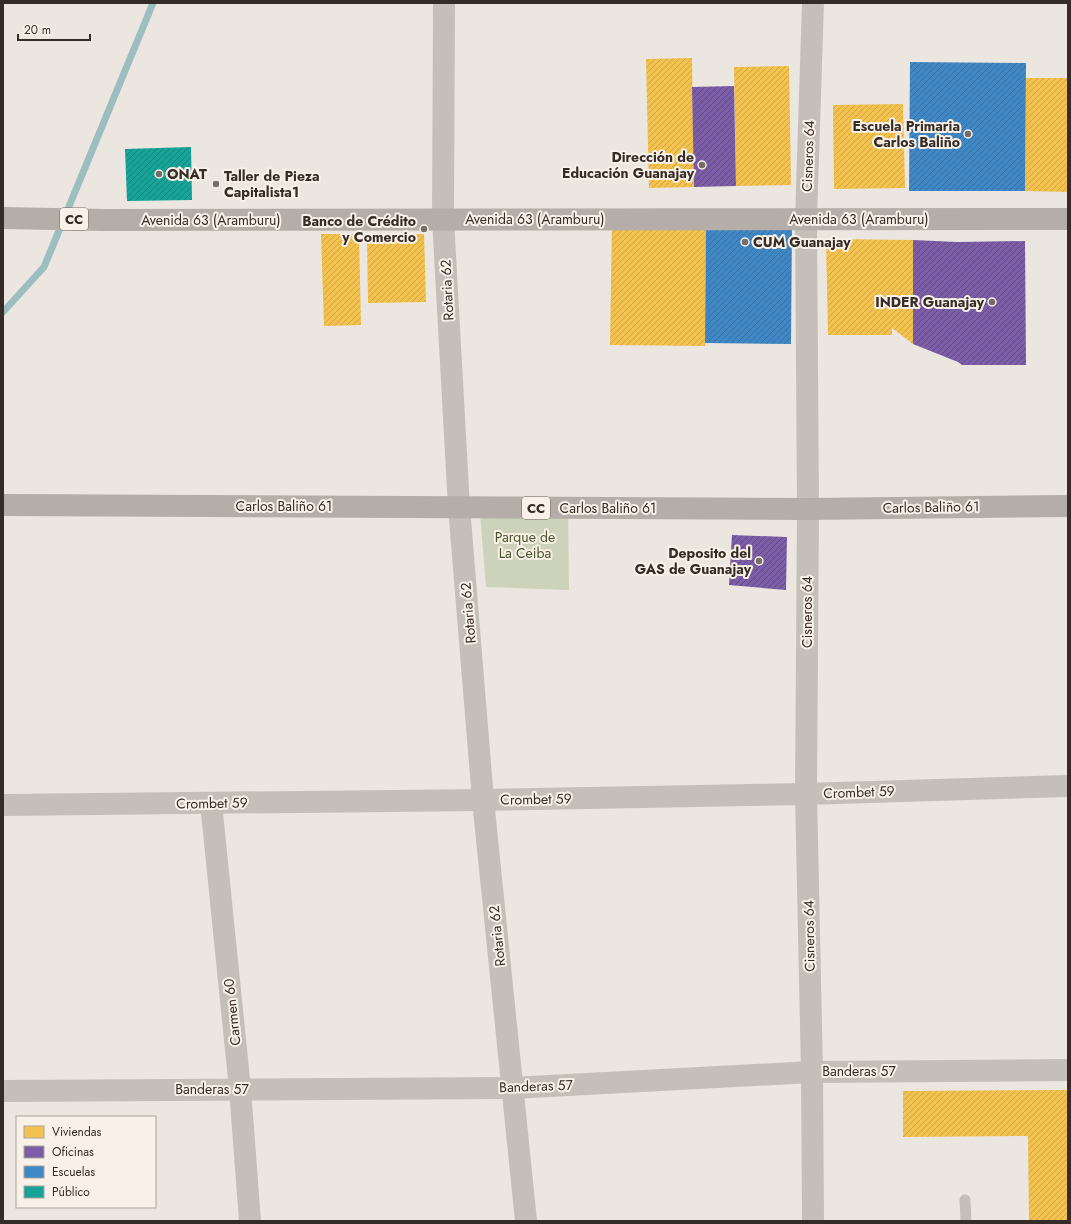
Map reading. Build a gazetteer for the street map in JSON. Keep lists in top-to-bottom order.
{
  "streets": {
    "main road": ["CC", "Avenida 63 (Aramburu)", "Carlos Baliño 61"],
    "street": [
      "Cisneros 64",
      "Rotaria 62",
      "Crombet 59",
      "Carmen 60",
      "Banderas 57"
    ]
  },
  "crossings": [
    ["Cisneros 64", "Avenida 63 (Aramburu)"],
    ["Cisneros 64", "Carlos Baliño 61"],
    ["Cisneros 64", "Crombet 59"],
    ["Cisneros 64", "Banderas 57"],
    ["Avenida 63 (Aramburu)", "Rotaria 62"],
    ["Rotaria 62", "Carlos Baliño 61"],
    ["Rotaria 62", "Crombet 59"],
    ["Rotaria 62", "Banderas 57"],
    ["Crombet 59", "Carmen 60"],
    ["Carmen 60", "Banderas 57"]
  ],
  "parks": ["Parque de La Ceiba"],
  "places": [
    "Escuela Primaria Carlos Baliño",
    "Dirección de Educación Guanajay",
    "ONAT",
    "Taller de Pieza Capitalista1",
    "Banco de Crédito y Comercio",
    "CUM Guanajay",
    "INDER Guanajay",
    "Deposito del GAS de Guanajay"
  ],
  "legend": [
    "Viviendas",
    "Oficinas",
    "Escuelas",
    "Público"
  ],
  "scale_bar": "20 m"
}
